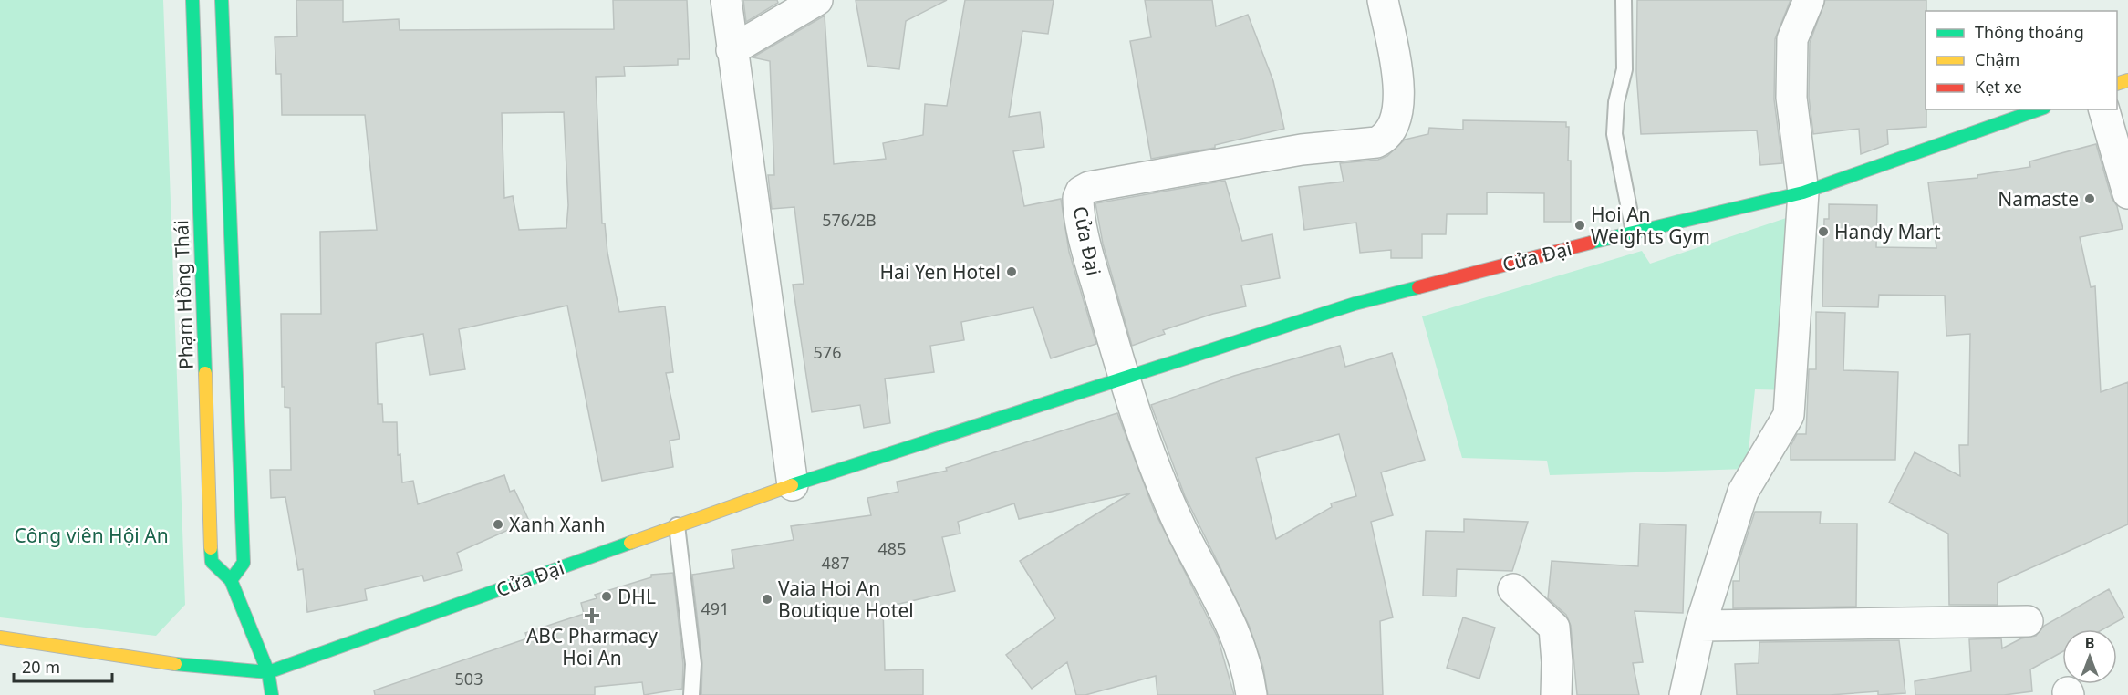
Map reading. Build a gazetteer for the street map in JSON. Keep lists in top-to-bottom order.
{
  "streets": {
    "main road": ["Cửa Đại", "Phạm Hồng Thái"]
  },
  "crossings": [
    ["Cửa Đại", "Phạm Hồng Thái"]
  ],
  "parks": ["Công viên Hội An"],
  "places": {
    "other": [
      "Namaste",
      "Hoi An Weights Gym",
      "Handy Mart",
      "Hai Yen Hotel",
      "Xanh Xanh",
      "DHL",
      "Vaia Hoi An Boutique Hotel"
    ],
    "health": ["ABC Pharmacy Hoi An"]
  },
  "house_numbers": [
    "576/2B",
    "576",
    "485",
    "487",
    "491",
    "503"
  ],
  "legend": ["Thông thoáng", "Chậm", "Kẹt xe"],
  "scale_bar": "20 m",
  "north": "top"
}
